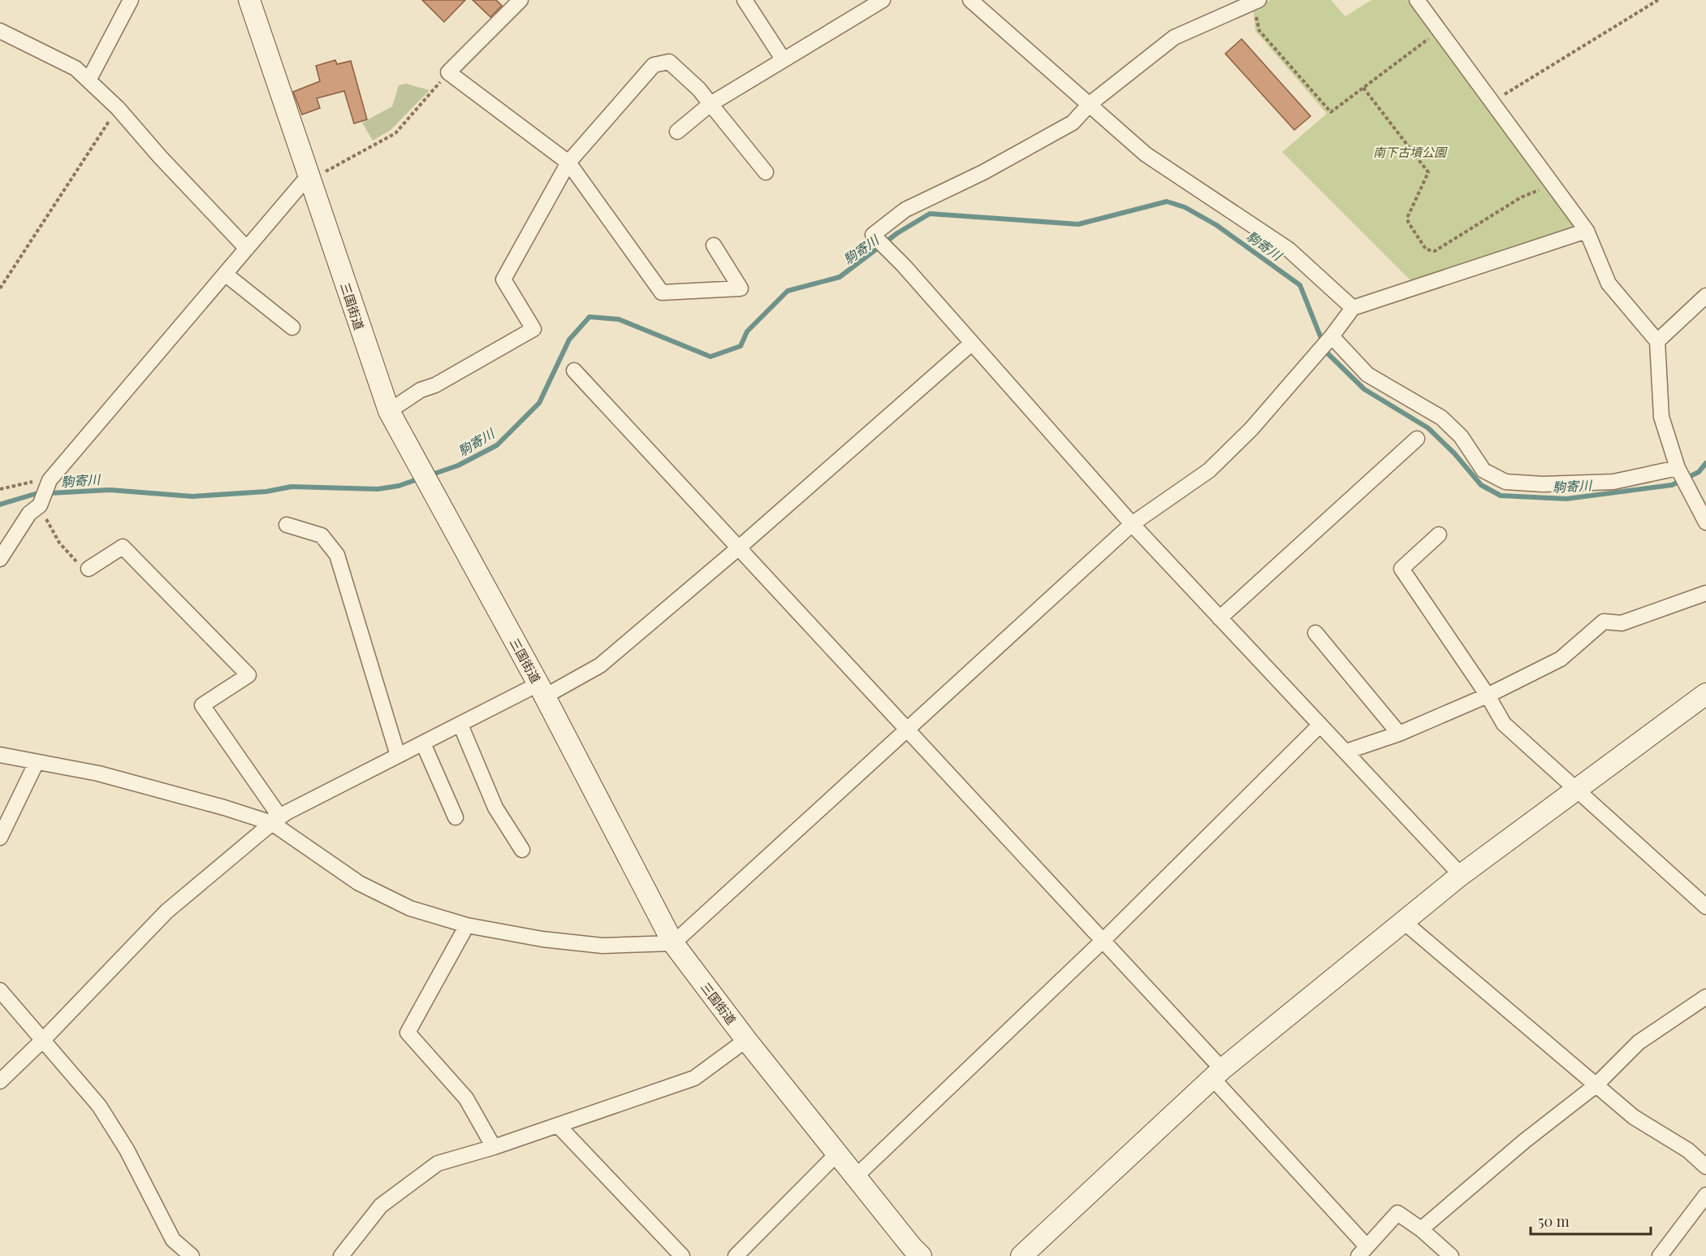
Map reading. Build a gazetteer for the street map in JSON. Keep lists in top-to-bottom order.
{
  "streets": {
    "street": ["三国街道"]
  },
  "water": ["駒寄川"],
  "parks": ["南下古墳公園"],
  "scale_bar": "50 m"
}
